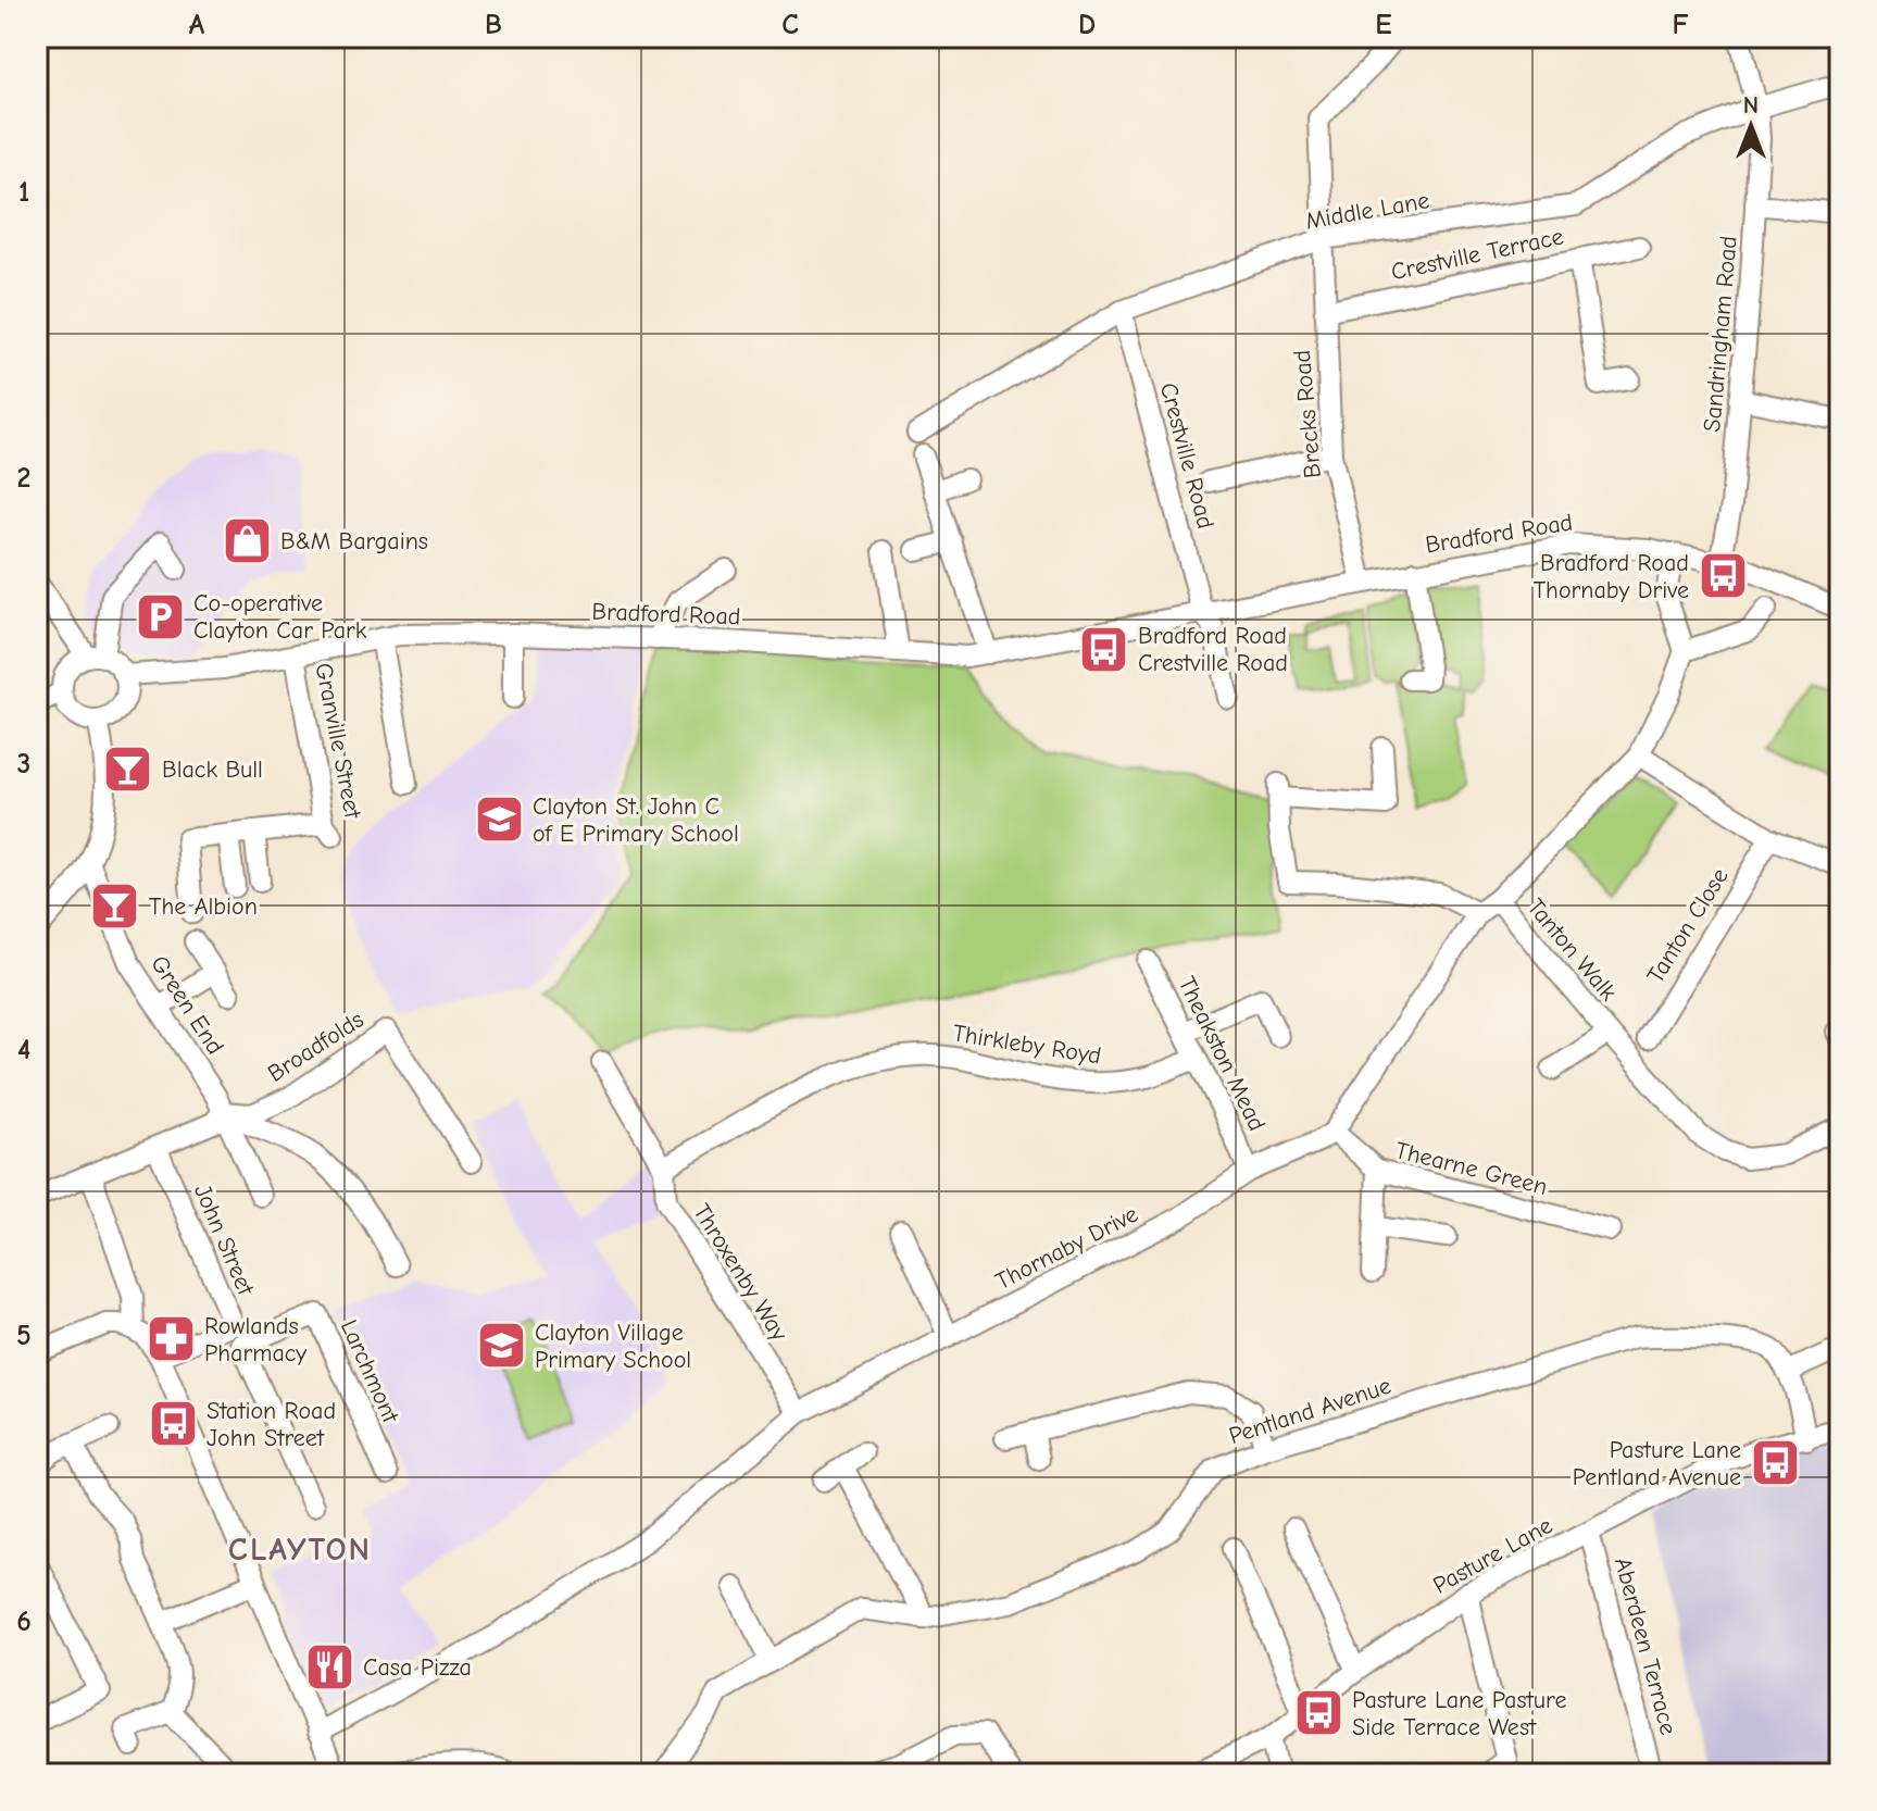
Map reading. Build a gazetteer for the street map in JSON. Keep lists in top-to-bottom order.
{
  "streets": {
    "street": [
      "Middle Lane",
      "Crestville Terrace",
      "Sandringham Road",
      "Brecks Road",
      "Crestville Road",
      "Bradford Road",
      "Granville Street",
      "Tanton Close",
      "Tanton Walk",
      "Green End",
      "Thirkleby Royd",
      "Broadfolds",
      "Theakston Mead",
      "Thearne Green",
      "John Street",
      "Thornaby Drive",
      "Throxenby Way",
      "Larchmont",
      "Pentland Avenue",
      "Pasture Lane",
      "Aberdeen Terrace"
    ]
  },
  "crossings": [
    ["Middle Lane", "Sandringham Road"],
    ["Middle Lane", "Brecks Road"],
    ["Middle Lane", "Crestville Road"],
    ["Crestville Terrace", "Brecks Road"],
    ["Sandringham Road", "Bradford Road"],
    ["Brecks Road", "Bradford Road"],
    ["Crestville Road", "Bradford Road"],
    ["Bradford Road", "Granville Street"],
    ["Tanton Walk", "Thornaby Drive"],
    ["Green End", "Broadfolds"],
    ["Thirkleby Royd", "Theakston Mead"],
    ["Thirkleby Royd", "Throxenby Way"],
    ["Theakston Mead", "Thornaby Drive"],
    ["Thearne Green", "Thornaby Drive"],
    ["John Street", "Larchmont"],
    ["Thornaby Drive", "Throxenby Way"],
    ["Pentland Avenue", "Pasture Lane"],
    ["Pasture Lane", "Aberdeen Terrace"]
  ],
  "districts": ["CLAYTON"],
  "places": {
    "shop": ["B&M Bargains"],
    "bus stop": [
      "Bradford Road Thornaby Drive",
      "Bradford Road Crestville Road",
      "Station Road John Street",
      "Pasture Lane Pentland Avenue",
      "Pasture Lane Pasture Side Terrace West"
    ],
    "parking": ["Co-operative Clayton Car Park"],
    "bar": ["Black Bull", "The Albion"],
    "school or university": ["Clayton St. John C of E Primary School", "Clayton Village Primary School"],
    "pharmacy": ["Rowlands Pharmacy"],
    "restaurant": ["Casa Pizza"]
  },
  "north": "top",
  "grid": {
    "columns": [
      "A",
      "B",
      "C",
      "D",
      "E",
      "F"
    ],
    "rows": [
      "1",
      "2",
      "3",
      "4",
      "5",
      "6"
    ]
  }
}
